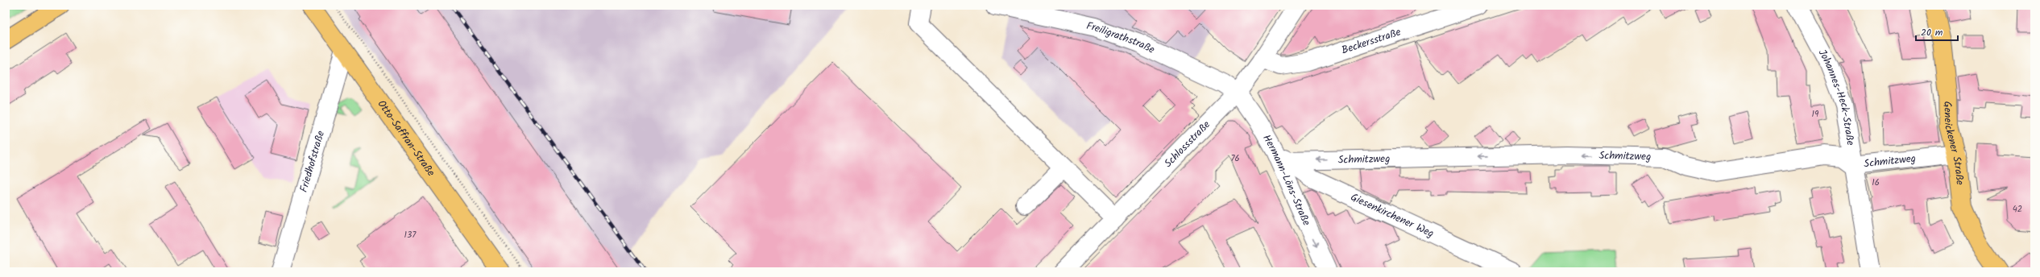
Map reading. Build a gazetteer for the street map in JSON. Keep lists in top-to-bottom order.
{
  "streets": {
    "main road": ["Otto-Saffran-Straße", "Geneickener Straße"],
    "street": [
      "Freiligrathstraße",
      "Beckersstraße",
      "Johannes-Heck-Straße",
      "Schlossstraße",
      "Schmitzweg",
      "Friedhofstraße",
      "Hermann-Löns-Straße",
      "Giesenkirchener Weg"
    ]
  },
  "crossings": [
    ["Freiligrathstraße", "Schlossstraße"],
    ["Freiligrathstraße", "Hermann-Löns-Straße"],
    ["Beckersstraße", "Schlossstraße"],
    ["Johannes-Heck-Straße", "Schmitzweg"],
    ["Otto-Saffran-Straße", "Friedhofstraße"],
    ["Geneickener Straße", "Schmitzweg"],
    ["Schlossstraße", "Hermann-Löns-Straße"],
    ["Schmitzweg", "Hermann-Löns-Straße"],
    ["Schmitzweg", "Giesenkirchener Weg"],
    ["Hermann-Löns-Straße", "Giesenkirchener Weg"]
  ],
  "one_way": ["Schmitzweg", "Hermann-Löns-Straße"],
  "house_numbers": [
    "19",
    "76",
    "16",
    "42",
    "137"
  ],
  "scale_bar": "20 m"
}
